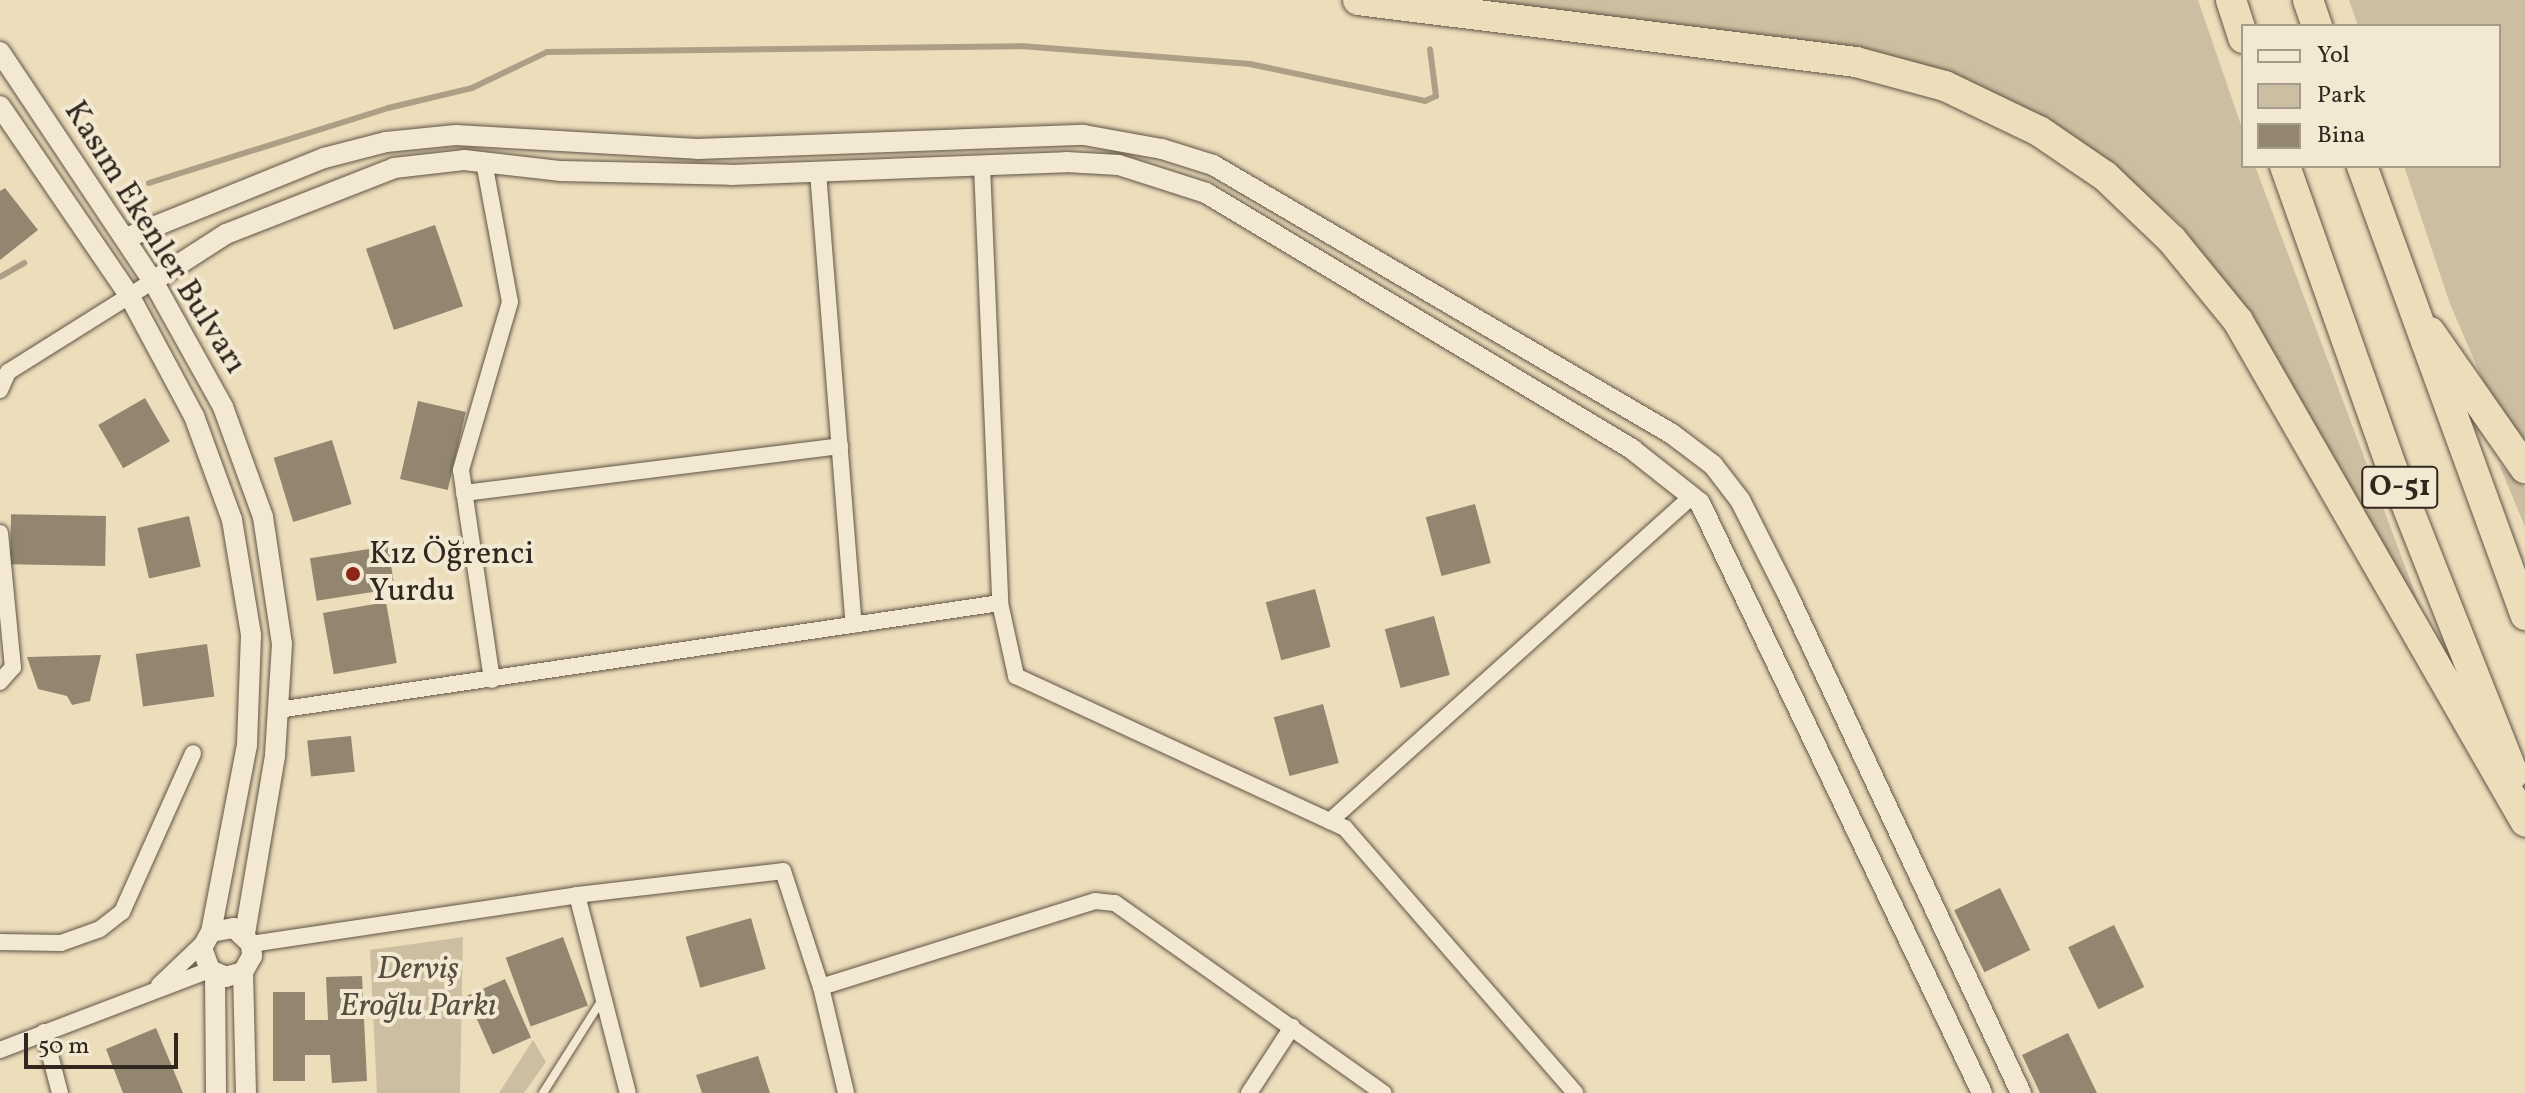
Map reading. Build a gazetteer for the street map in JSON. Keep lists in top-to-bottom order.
{
  "streets": {
    "highway": ["O-51"],
    "street": ["Kasım Ekenler Bulvarı"]
  },
  "parks": ["Derviş Eroğlu Parkı"],
  "places": ["Kız Öğrenci Yurdu"],
  "legend": ["Yol", "Park", "Bina"],
  "scale_bar": "50 m"
}
